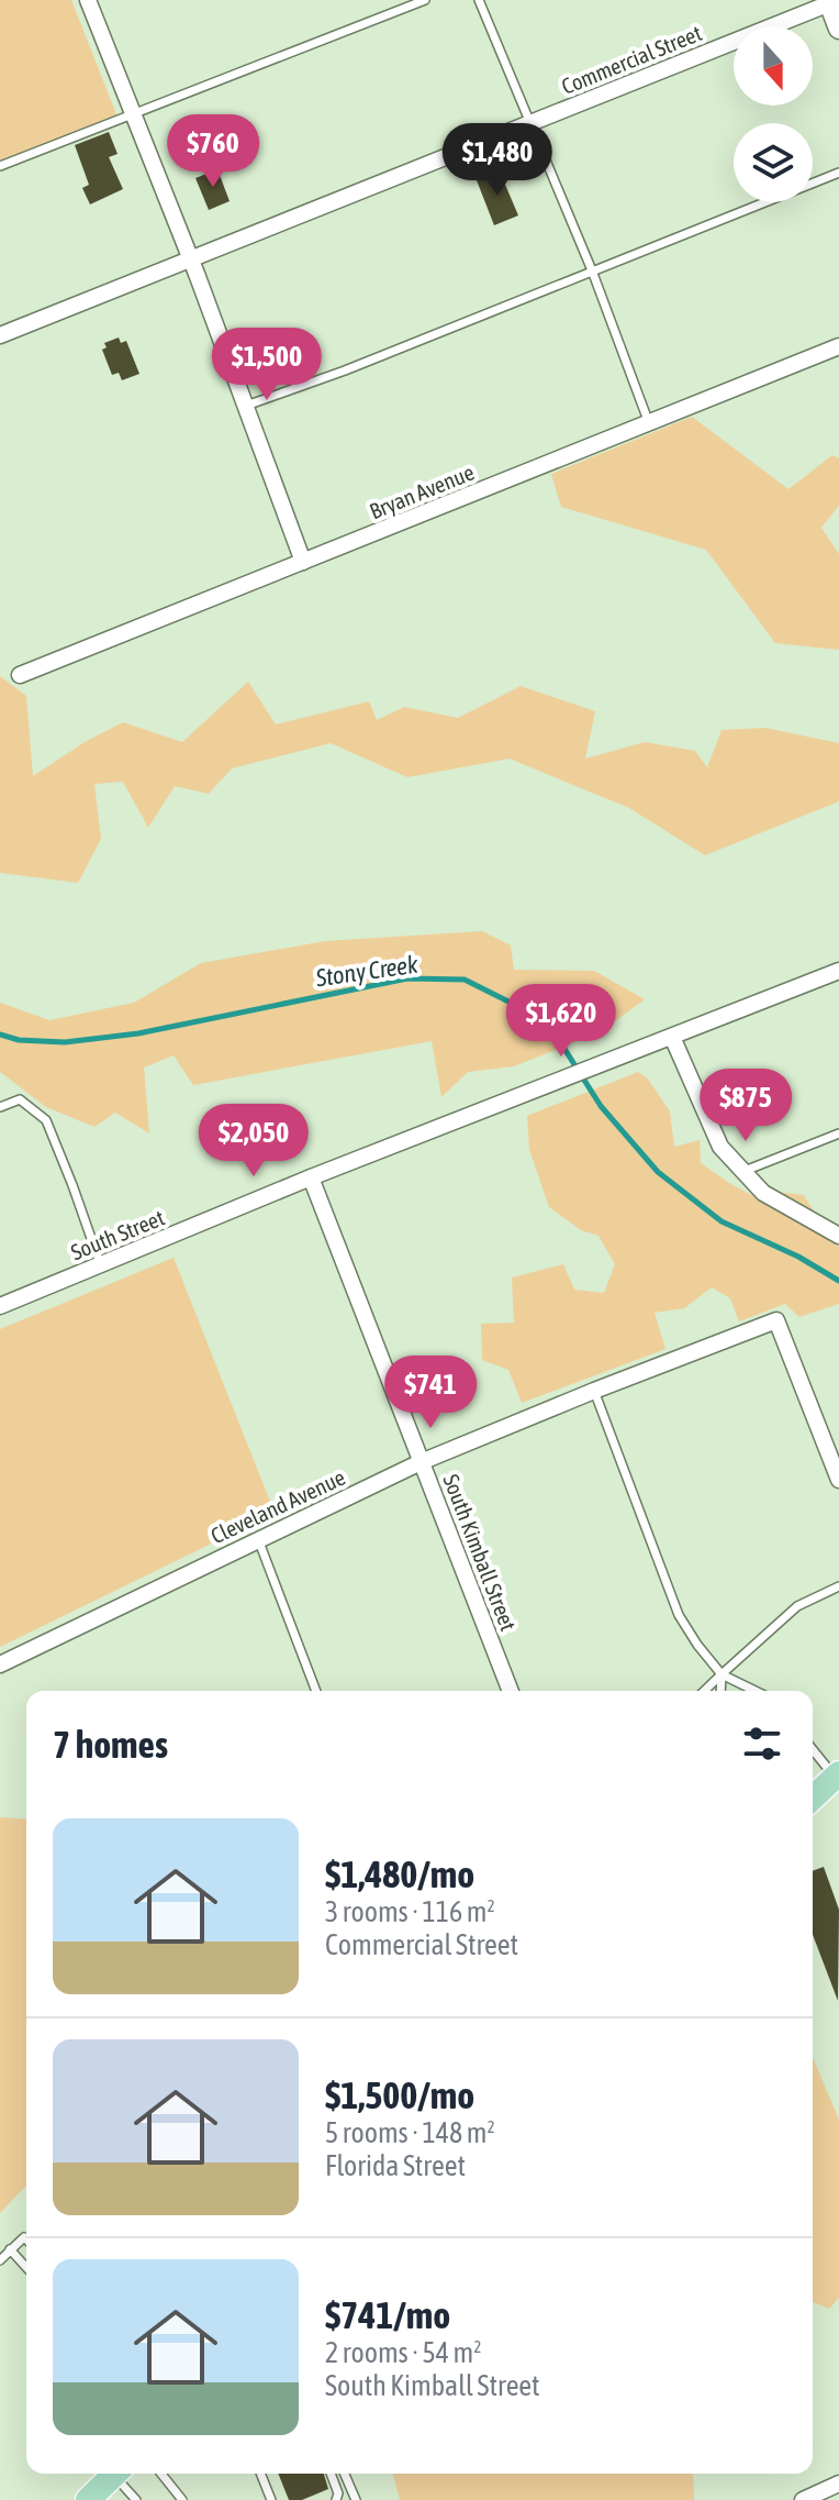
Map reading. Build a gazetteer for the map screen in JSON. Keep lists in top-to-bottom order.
{
  "streets": {
    "street": [
      "Commercial Street",
      "Bryan Avenue",
      "South Street",
      "Cleveland Avenue",
      "South Kimball Street"
    ]
  },
  "crossings": [
    ["South Street", "South Kimball Street"],
    ["Cleveland Avenue", "South Kimball Street"]
  ],
  "water": ["Stony Creek"],
  "north": "bottom",
  "page": {
    "price": [
      "$760",
      "$1,480",
      "$1,500",
      "$1,620",
      "$875",
      "$2,050",
      "$741"
    ],
    "heading": "7 homes",
    "list": [
      {
        "name": "$1,480/mo",
        "note": "3 rooms · 116 m² · Commercial Street"
      },
      {
        "name": "$1,500/mo",
        "note": "5 rooms · 148 m² · Florida Street"
      },
      {
        "name": "$741/mo",
        "note": "2 rooms · 54 m² · South Kimball Street"
      }
    ]
  }
}
